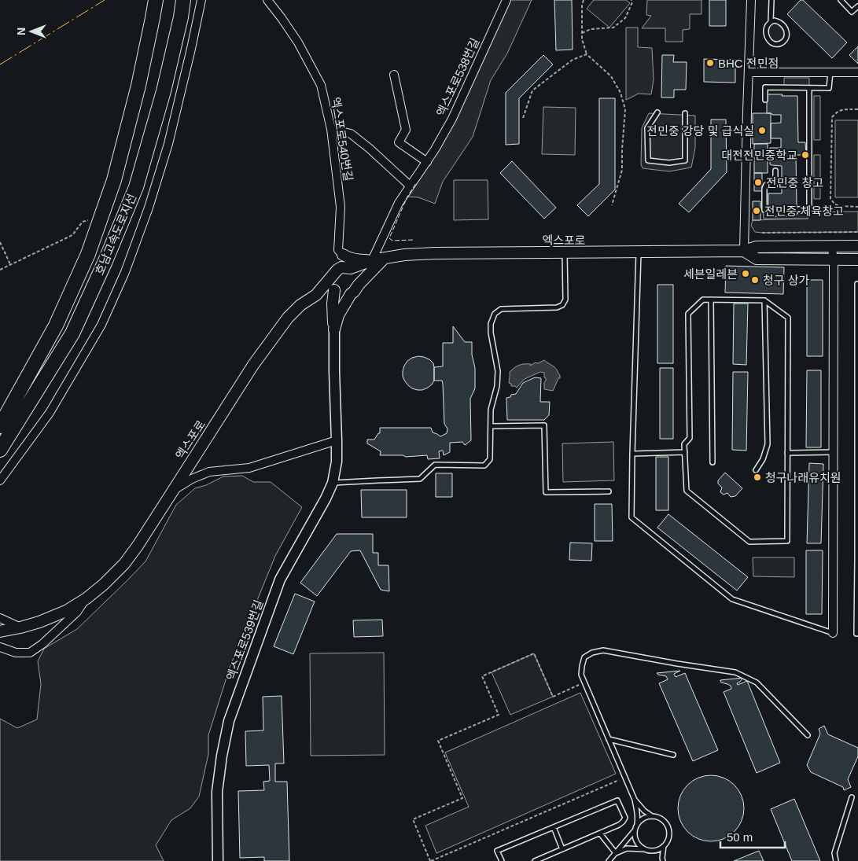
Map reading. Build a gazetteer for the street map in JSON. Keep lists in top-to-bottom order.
{
  "streets": {
    "highway": ["호남고속도로지선"],
    "main road": ["엑스포로"],
    "street": ["엑스포로538번길", "엑스포로540번길", "엑스포로539번길"]
  },
  "crossings": [
    ["엑스포로538번길", "엑스포로"]
  ],
  "places": [
    "BHC 전민점",
    "전민중 강당 및 급식실",
    "대전전민중학교",
    "전민중 창고",
    "전민중 체육창고",
    "세븐일레븐",
    "청구 상가",
    "청구나래유치원"
  ],
  "scale_bar": "50 m",
  "north": "left"
}
